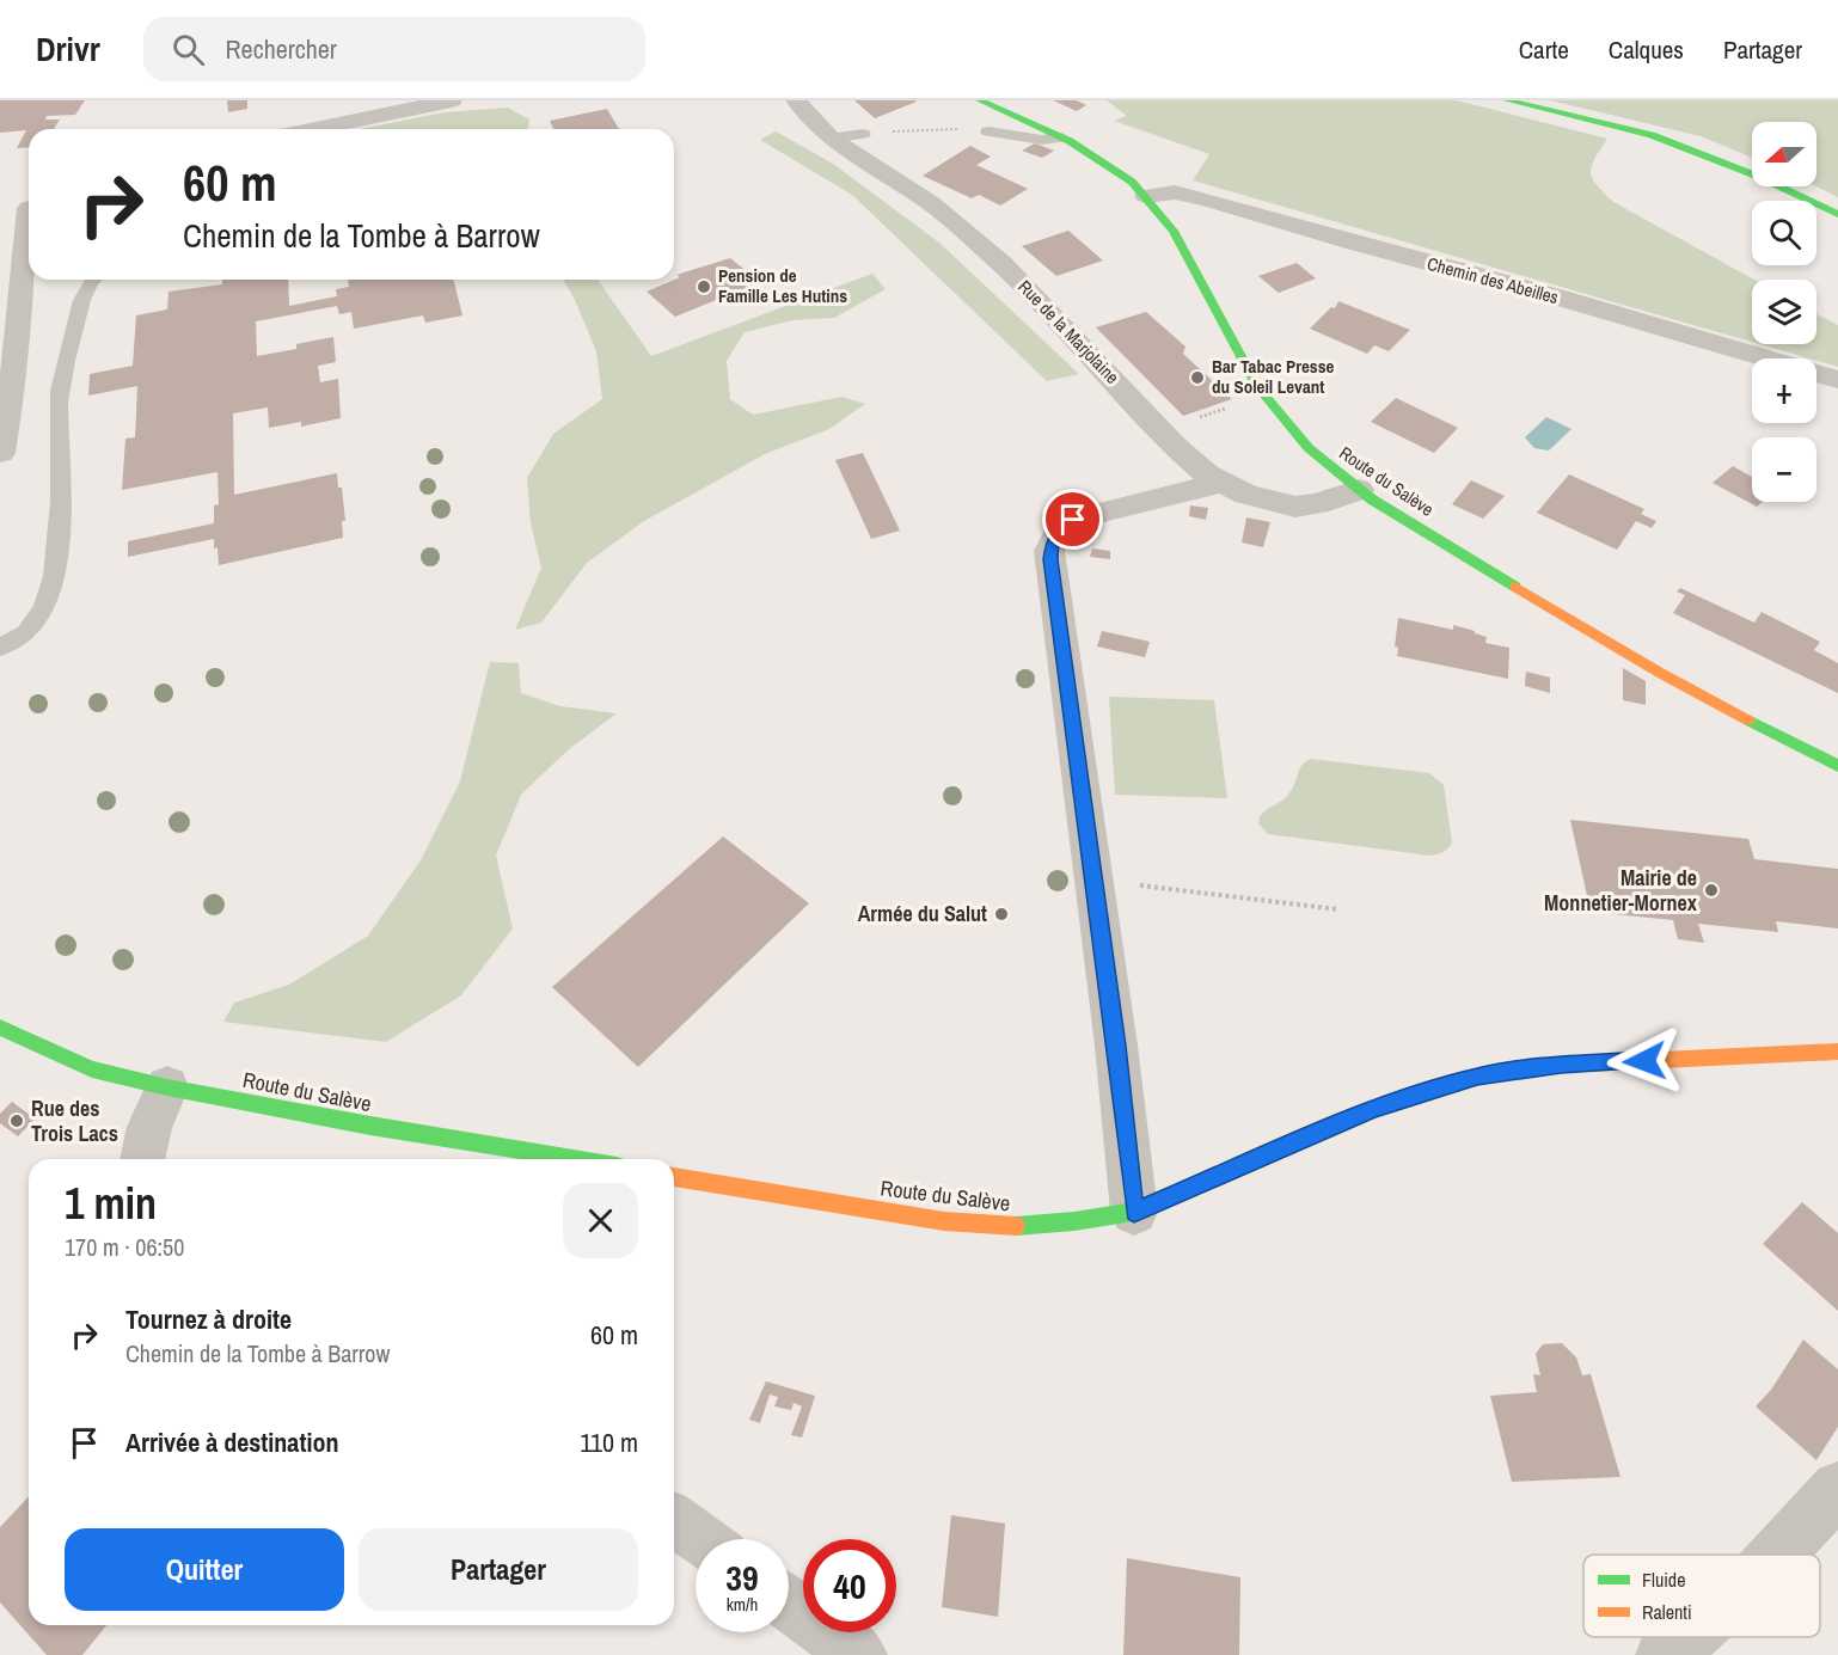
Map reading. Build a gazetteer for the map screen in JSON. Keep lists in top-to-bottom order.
{
  "streets": {
    "street": ["Chemin des Abeilles", "Rue de la Marjolaine", "Route du Salève"]
  },
  "crossings": [
    ["Chemin des Abeilles", "Route du Salève"],
    ["Rue de la Marjolaine", "Route du Salève"]
  ],
  "places": [
    "Pension de Famille Les Hutins",
    "Bar Tabac Presse du Soleil Levant",
    "Mairie de Monnetier-Mornex",
    "Armée du Salut",
    "Rue des Trois Lacs"
  ],
  "legend": ["Fluide", "Ralenti"],
  "north": "left",
  "page": {
    "header": "Drivr",
    "search": "Rechercher",
    "nav": ["Carte", "Calques", "Partager"],
    "map_buttons": ["+", "−"],
    "turn": ["60 m", "Chemin de la Tombe à Barrow"],
    "heading": ["1 min", "170 m · 06:50"],
    "list": [
      {
        "name": "Tournez à droite",
        "note": "Chemin de la Tombe à Barrow",
        "value": "60 m"
      },
      {
        "name": "Arrivée à destination",
        "value": "110 m"
      }
    ],
    "buttons": ["Quitter", "Partager"],
    "speed": "39 km/h",
    "limit": "40"
  }
}
